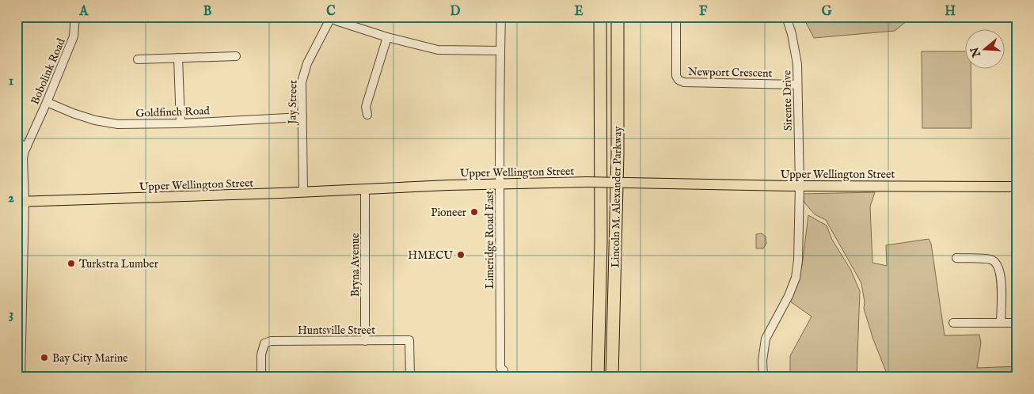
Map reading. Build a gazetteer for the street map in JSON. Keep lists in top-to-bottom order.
{
  "streets": {
    "highway": ["Lincoln M. Alexander Parkway"],
    "main road": ["Upper Wellington Street"],
    "street": [
      "Bobolink Road",
      "Newport Crescent",
      "Sirente Drive",
      "Jay Street",
      "Goldfinch Road",
      "Limeridge Road East",
      "Bryna Avenue",
      "Huntsville Street"
    ]
  },
  "crossings": [
    ["Bobolink Road", "Goldfinch Road"],
    ["Bobolink Road", "Upper Wellington Street"],
    ["Newport Crescent", "Sirente Drive"],
    ["Sirente Drive", "Upper Wellington Street"],
    ["Jay Street", "Goldfinch Road"],
    ["Jay Street", "Upper Wellington Street"],
    ["Upper Wellington Street", "Limeridge Road East"],
    ["Upper Wellington Street", "Bryna Avenue"],
    ["Bryna Avenue", "Huntsville Street"]
  ],
  "places": [
    "Pioneer",
    "HMECU",
    "Turkstra Lumber",
    "Bay City Marine"
  ],
  "north": "left",
  "grid": {
    "columns": [
      "A",
      "B",
      "C",
      "D",
      "E",
      "F",
      "G",
      "H"
    ],
    "rows": ["1", "2", "3"]
  }
}
